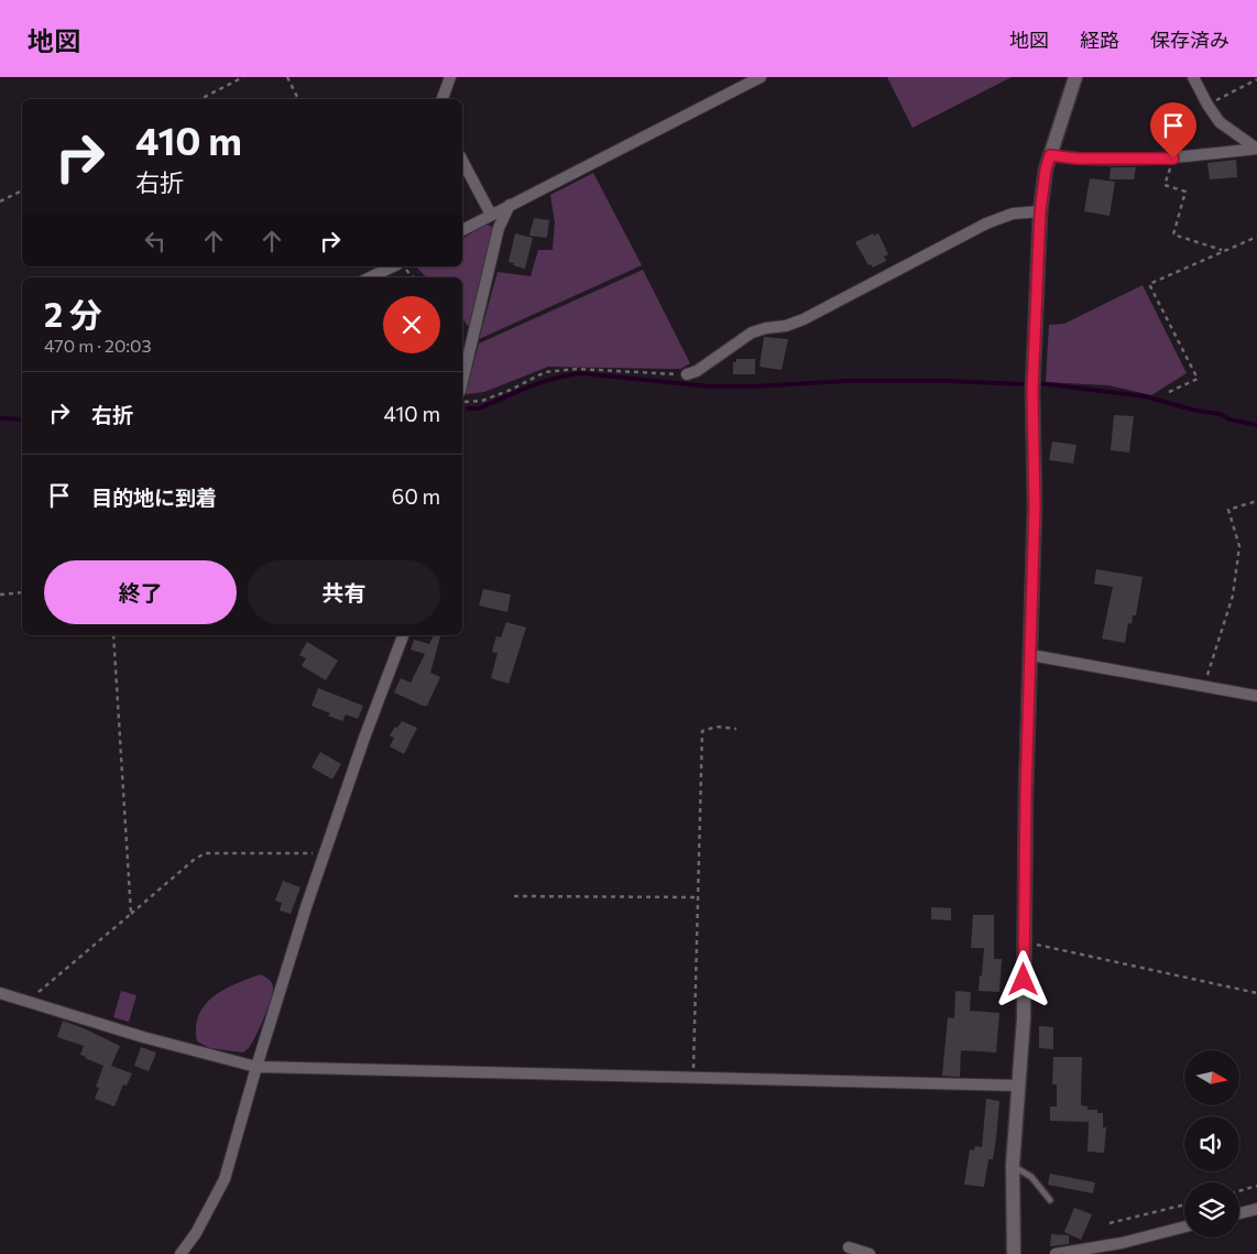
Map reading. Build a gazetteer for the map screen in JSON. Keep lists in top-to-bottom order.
{
  "north": "right",
  "page": {
    "header": "地図",
    "nav": ["地図", "経路", "保存済み"],
    "turn": ["410 m", "右折"],
    "heading": ["2 分", "470 m · 20:03"],
    "list": [
      {
        "name": "右折",
        "value": "410 m"
      },
      {
        "name": "目的地に到着",
        "value": "60 m"
      }
    ],
    "buttons": ["終了", "共有"]
  }
}
